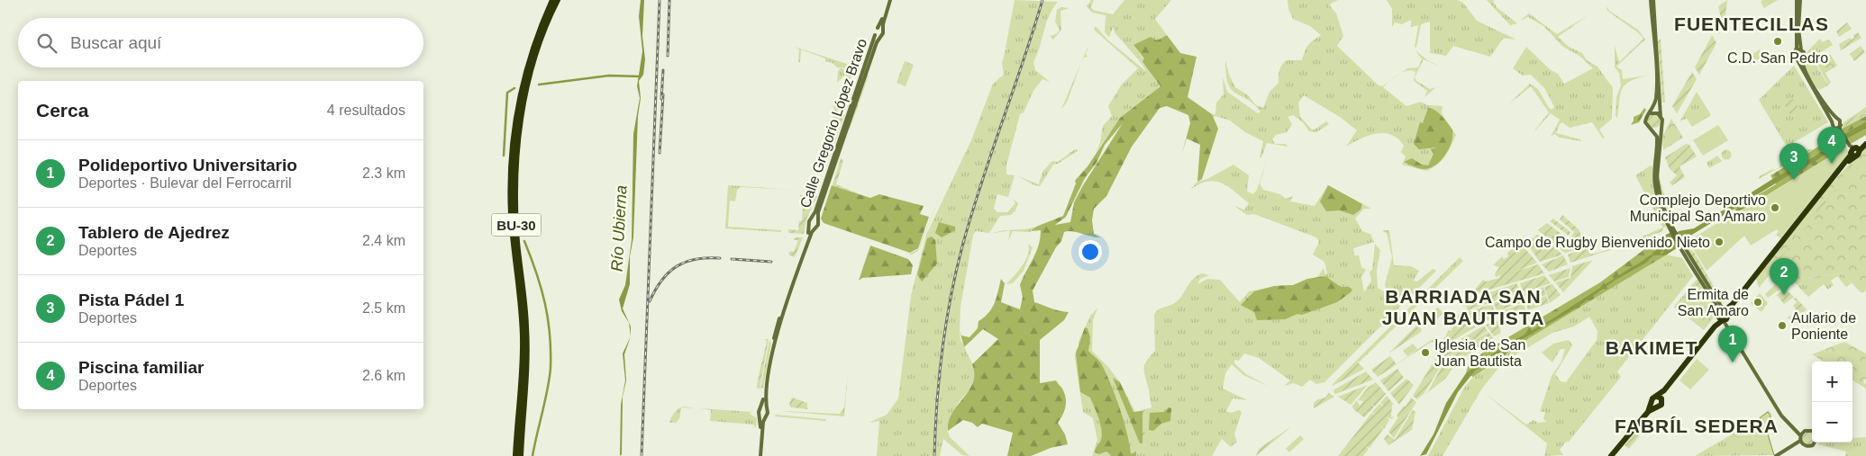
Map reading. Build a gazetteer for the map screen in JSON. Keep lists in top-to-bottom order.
{
  "streets": {
    "highway": ["BU-30"],
    "main road": ["Calle Gregorio López Bravo"]
  },
  "districts": [
    "FUENTECILLAS",
    "BARRIADA SAN JUAN BAUTISTA",
    "BAKIMET",
    "FABRÍL SEDERA"
  ],
  "water": ["Río Ubierna"],
  "places": [
    "C.D. San Pedro",
    "Complejo Deportivo Municipal San Amaro",
    "Campo de Rugby Bienvenido Nieto",
    "Ermita de San Amaro",
    "Aulario de Poniente",
    "Iglesia de San Juan Bautista"
  ],
  "page": {
    "search": "Buscar aquí",
    "heading": ["Cerca", "4 resultados"],
    "pins": [
      "4",
      "3",
      "2",
      "1"
    ],
    "list": [
      {
        "mark": "1",
        "name": "Polideportivo Universitario",
        "note": "Deportes · Bulevar del Ferrocarril",
        "value": "2.3 km"
      },
      {
        "mark": "2",
        "name": "Tablero de Ajedrez",
        "note": "Deportes",
        "value": "2.4 km"
      },
      {
        "mark": "3",
        "name": "Pista Pádel 1",
        "note": "Deportes",
        "value": "2.5 km"
      },
      {
        "mark": "4",
        "name": "Piscina familiar",
        "note": "Deportes",
        "value": "2.6 km"
      }
    ],
    "map_buttons": ["+", "−"]
  }
}
